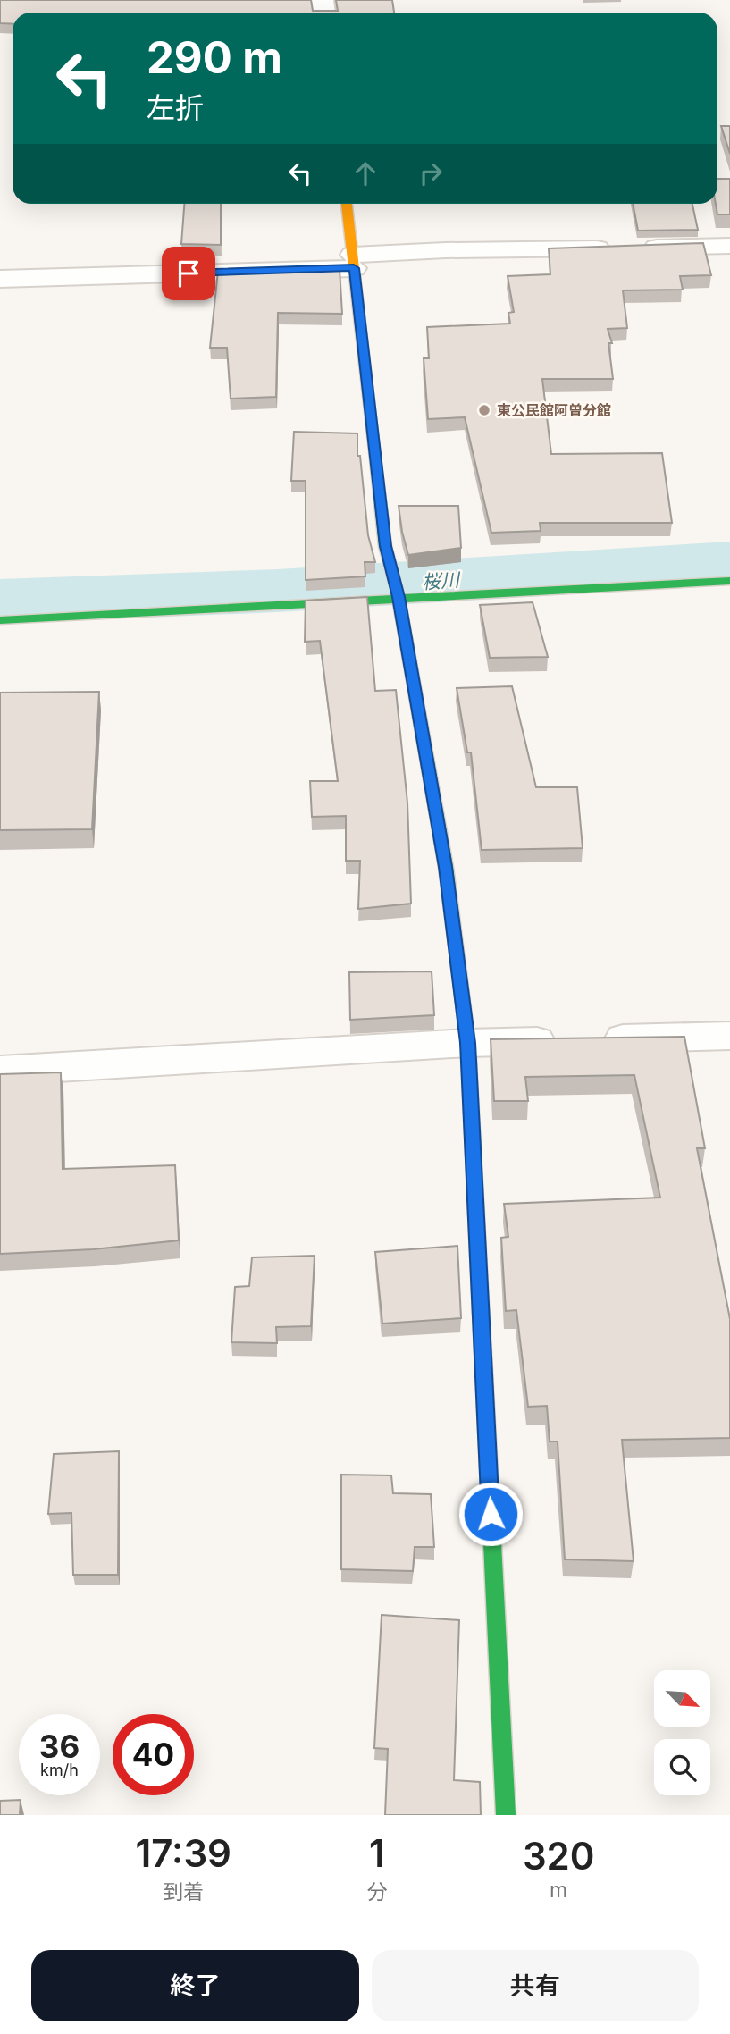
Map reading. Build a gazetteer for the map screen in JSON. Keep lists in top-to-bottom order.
{
  "water": ["桜川"],
  "places": ["東公民館阿曽分館"],
  "north": "bottom right",
  "page": {
    "turn": ["290 m", "左折"],
    "speed": "36 km/h",
    "limit": "40",
    "eta": [
      "17:39",
      "到着",
      "1",
      "分",
      "320",
      "m"
    ],
    "buttons": ["終了", "共有"]
  }
}
